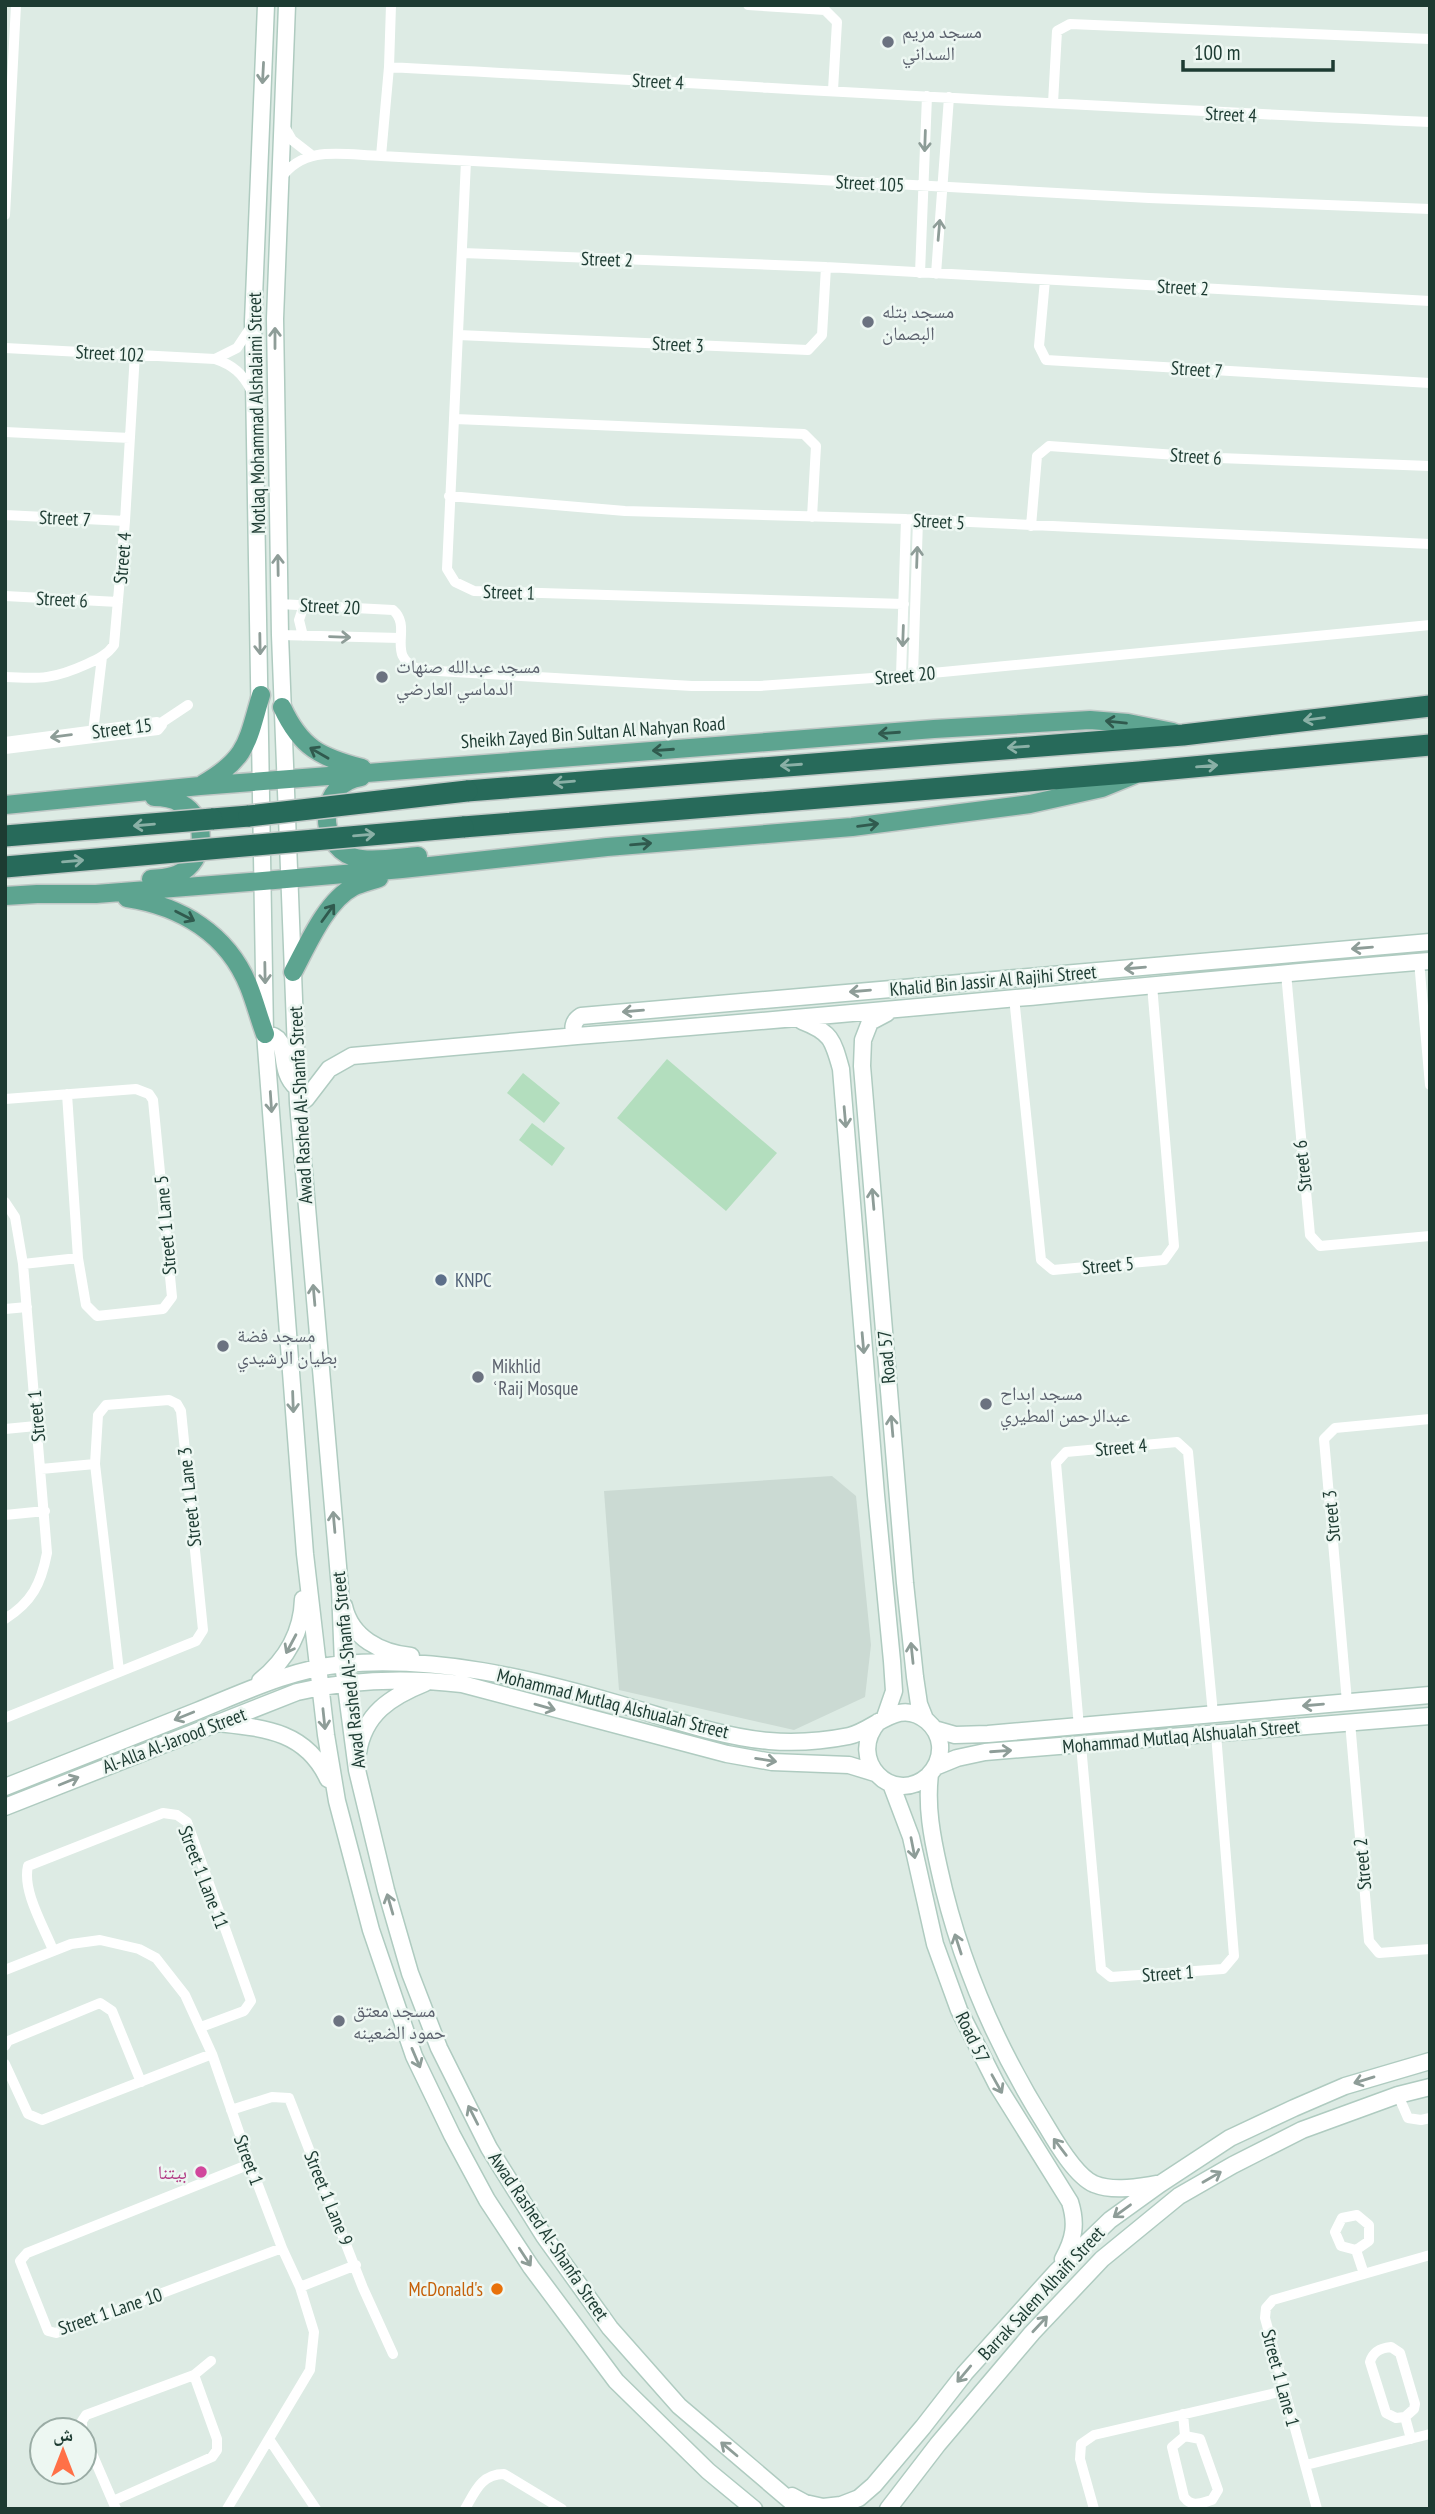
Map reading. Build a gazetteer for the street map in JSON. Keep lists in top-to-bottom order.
{
  "streets": {
    "highway": ["Sheikh Zayed Bin Sultan Al Nahyan Road"],
    "street": [
      "Street 4",
      "Street 105",
      "Street 2",
      "Street 3",
      "Street 102",
      "Street 7",
      "Motlaq Mohammad Alshalaimi Street",
      "Street 6",
      "Street 5",
      "Street 1",
      "Street 20",
      "Street 15",
      "Khalid Bin Jassir Al Rajihi Street",
      "Awad Rashed Al-Shanfa Street",
      "Street 1 Lane 5",
      "Road 57",
      "Street 1 Lane 3",
      "Mohammad Mutlaq Alshualah Street",
      "Al-Alla Al-Jarood Street",
      "Street 1 Lane 11",
      "Street 1 Lane 9",
      "Barrak Salem Alhaifi Street",
      "Street 1 Lane 10",
      "Street 1 Lane 1"
    ]
  },
  "crossings": [
    ["Street 4", "Street 102"],
    ["Street 4", "Street 7"],
    ["Street 4", "Street 6"],
    ["Street 4", "Street 15"],
    ["Street 4", "Mohammad Mutlaq Alshualah Street"],
    ["Street 105", "Street 1"],
    ["Street 2", "Street 3"],
    ["Street 2", "Street 7"],
    ["Street 2", "Street 1"],
    ["Street 2", "Mohammad Mutlaq Alshualah Street"],
    ["Street 3", "Street 1"],
    ["Street 3", "Mohammad Mutlaq Alshualah Street"],
    ["Street 102", "Motlaq Mohammad Alshalaimi Street"],
    ["Motlaq Mohammad Alshalaimi Street", "Street 20"],
    ["Motlaq Mohammad Alshalaimi Street", "Sheikh Zayed Bin Sultan Al Nahyan Road"],
    ["Motlaq Mohammad Alshalaimi Street", "Awad Rashed Al-Shanfa Street"],
    ["Street 6", "Street 5"],
    ["Street 6", "Khalid Bin Jassir Al Rajihi Street"],
    ["Street 5", "Street 1"],
    ["Street 5", "Khalid Bin Jassir Al Rajihi Street"],
    ["Street 1", "Mohammad Mutlaq Alshualah Street"],
    ["Street 1", "Street 1 Lane 11"],
    ["Street 1", "Street 1 Lane 9"],
    ["Street 1", "Street 1 Lane 10"],
    ["Khalid Bin Jassir Al Rajihi Street", "Awad Rashed Al-Shanfa Street"],
    ["Khalid Bin Jassir Al Rajihi Street", "Road 57"],
    ["Awad Rashed Al-Shanfa Street", "Mohammad Mutlaq Alshualah Street"],
    ["Awad Rashed Al-Shanfa Street", "Al-Alla Al-Jarood Street"],
    ["Awad Rashed Al-Shanfa Street", "Barrak Salem Alhaifi Street"],
    ["Road 57", "Mohammad Mutlaq Alshualah Street"],
    ["Road 57", "Barrak Salem Alhaifi Street"],
    ["Mohammad Mutlaq Alshualah Street", "Al-Alla Al-Jarood Street"]
  ],
  "places": [
    "مسجد مريم السداني",
    "مسجد بتله البصمان",
    "مسجد عبدالله صنهات الدماسي العارضي",
    "KNPC",
    "مسجد فضة بطيان الرشيدي",
    "Mikhlid ʿRaij Mosque",
    "مسجد ابداح عبدالرحمن المطيري",
    "مسجد معتق حمود الضعينه",
    "بيتنا",
    "McDonald's"
  ],
  "scale_bar": "100 m",
  "north": "top"
}
